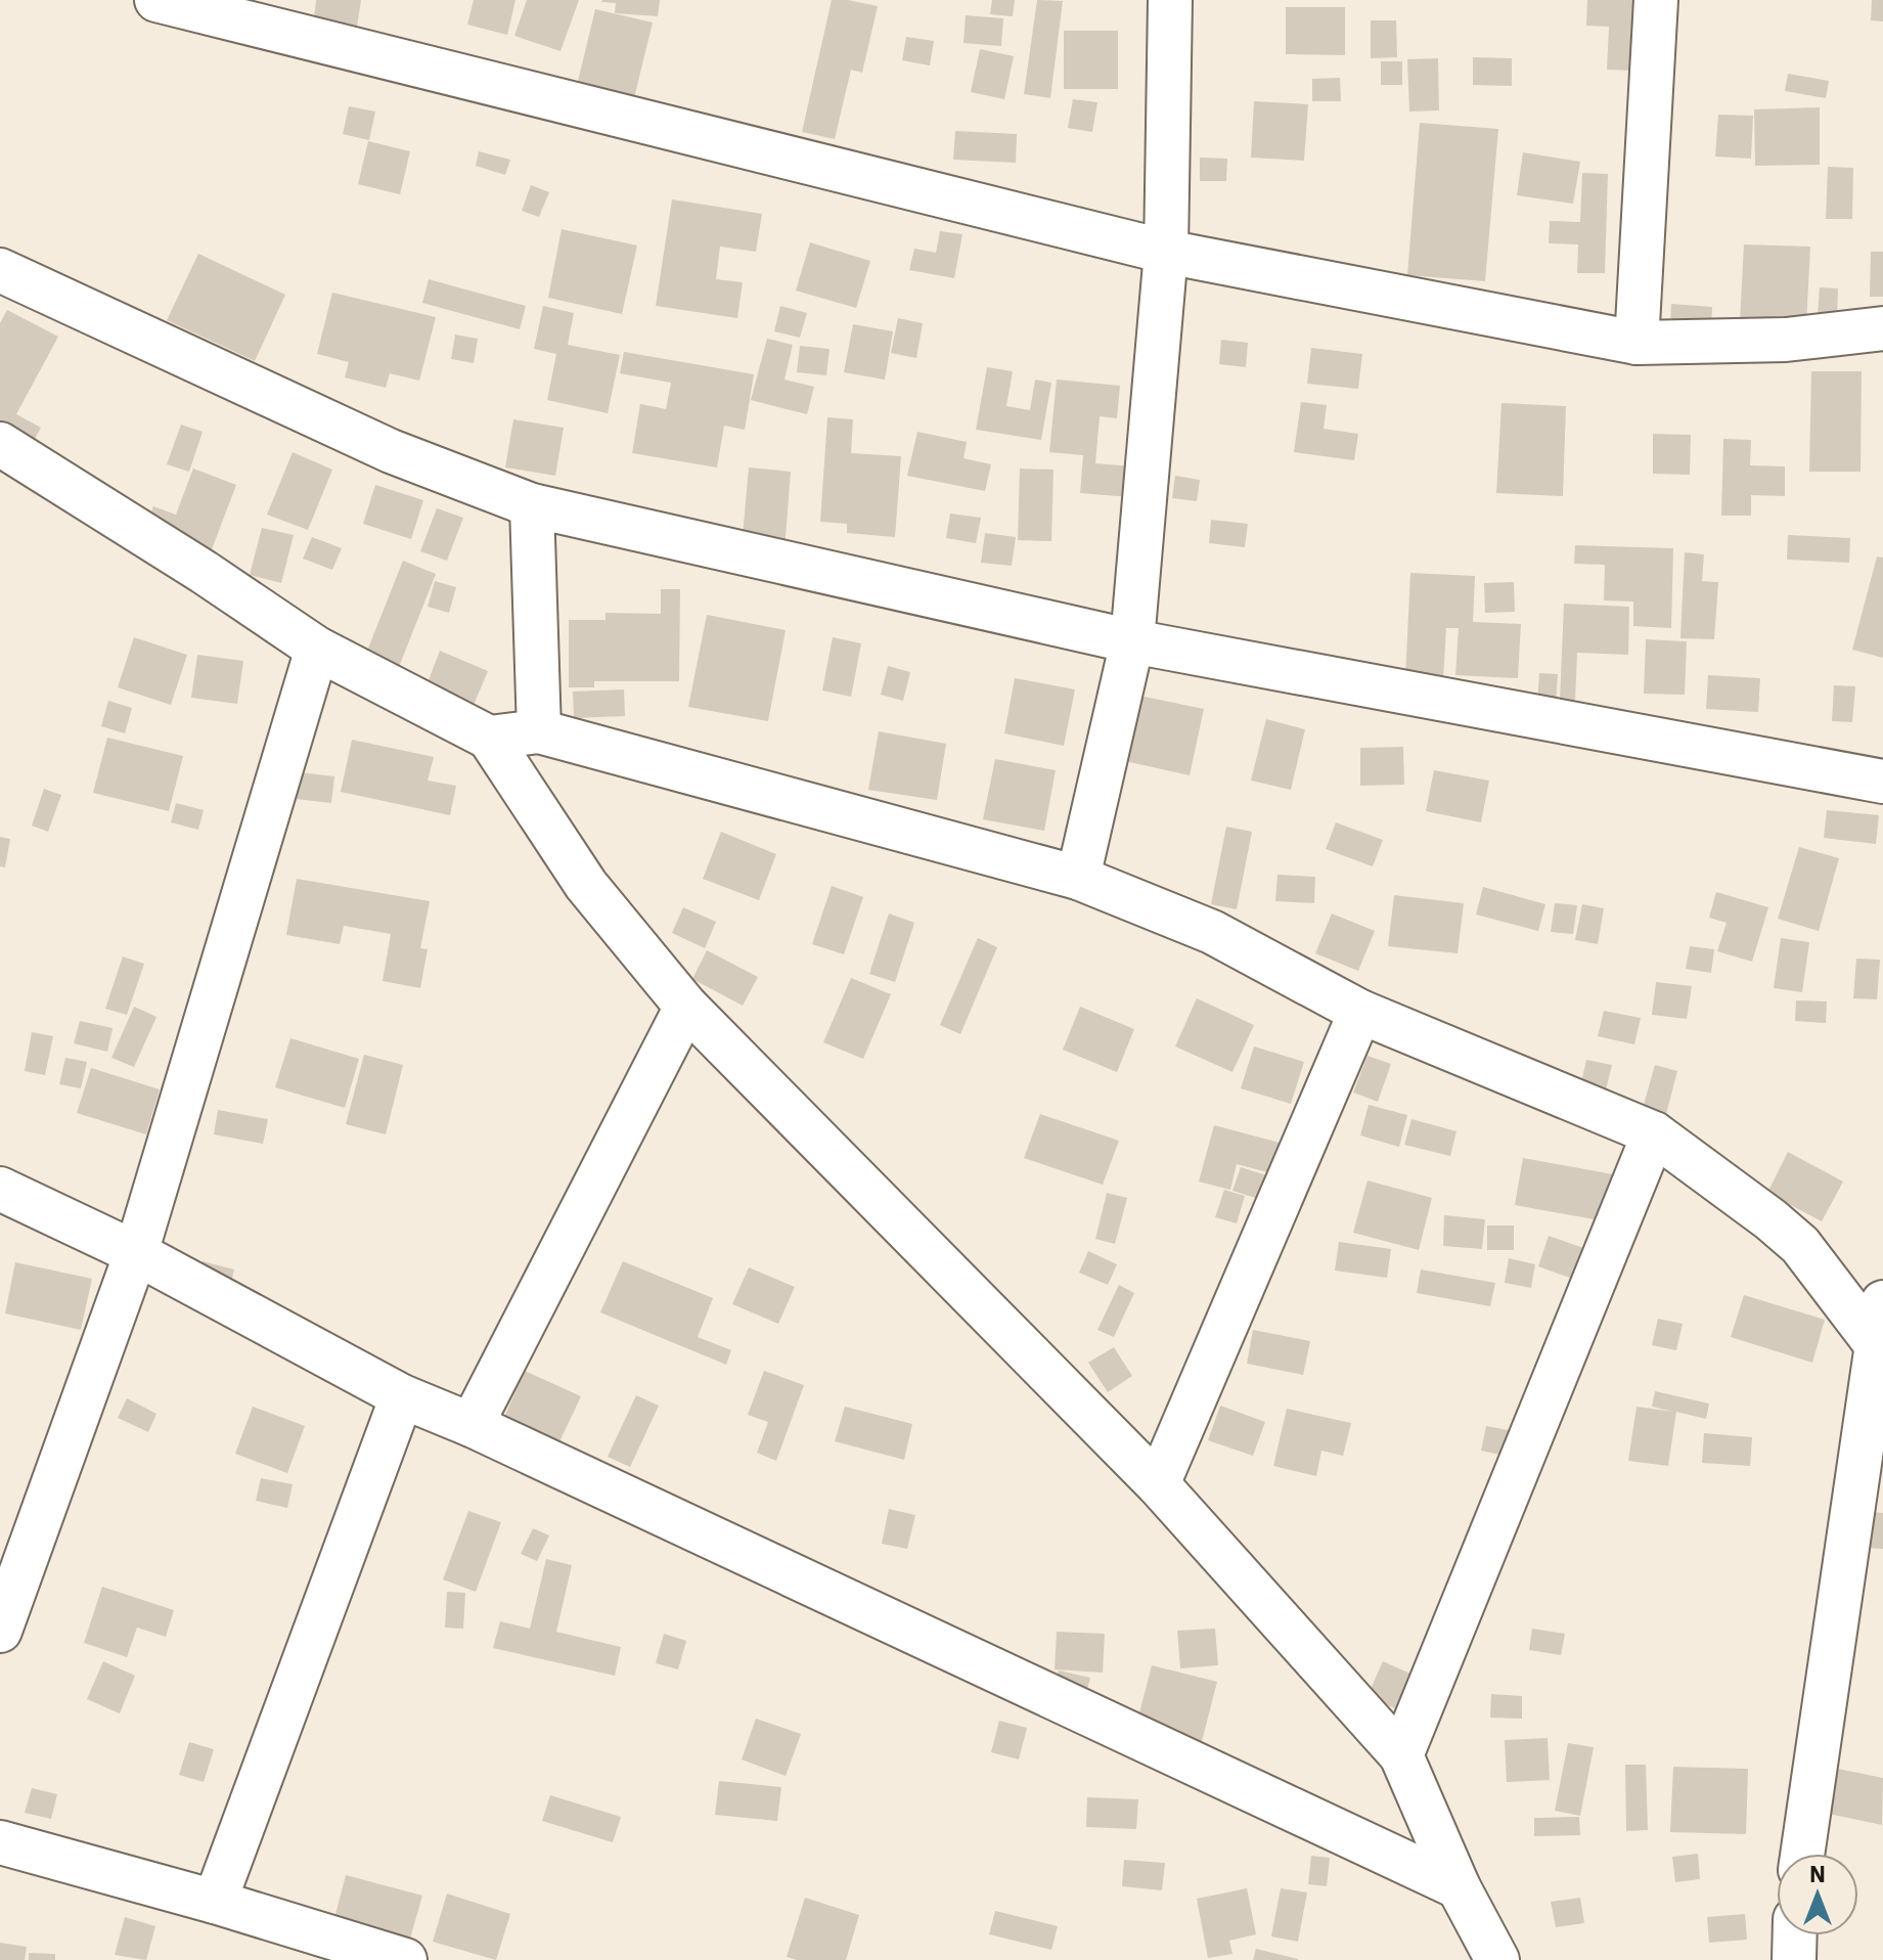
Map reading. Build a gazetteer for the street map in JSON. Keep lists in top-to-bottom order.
{
  "north": "top"
}
